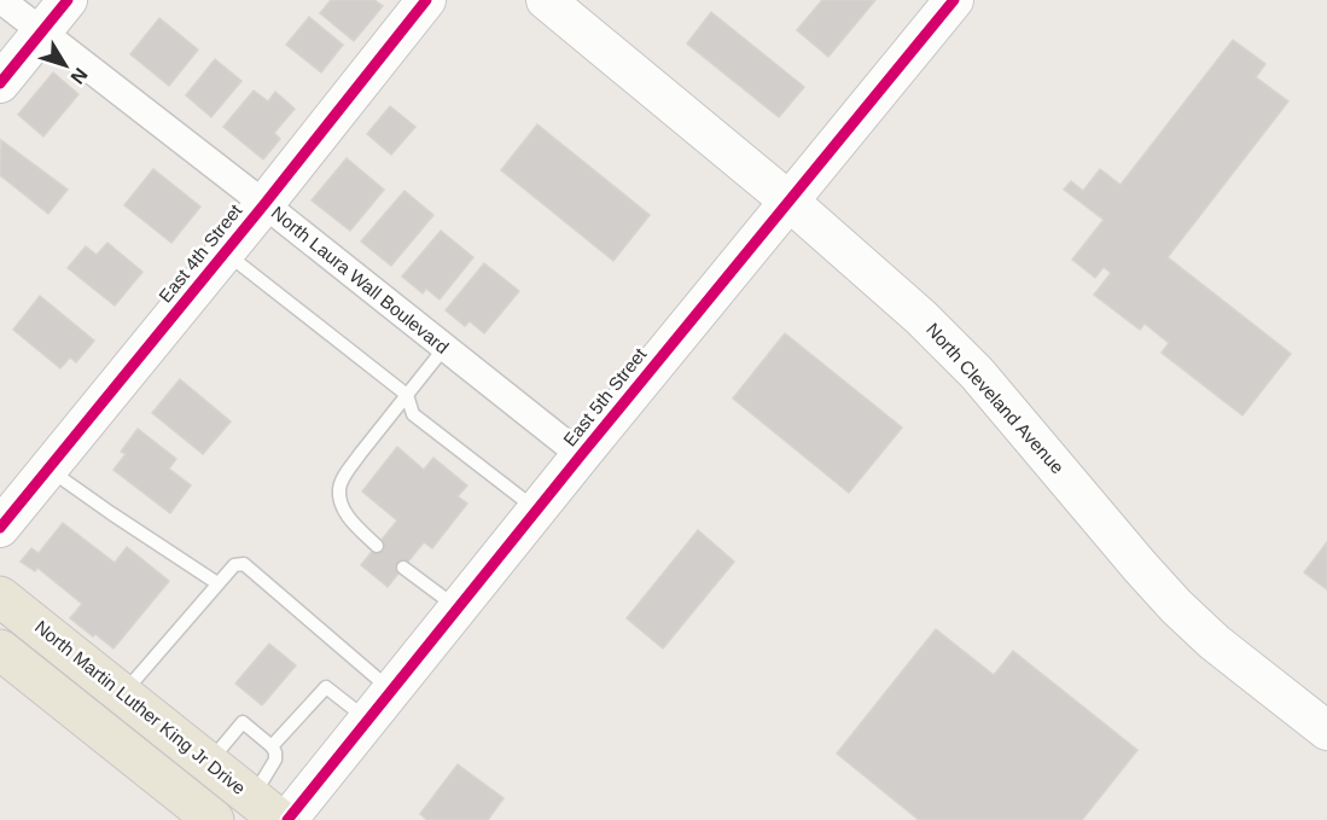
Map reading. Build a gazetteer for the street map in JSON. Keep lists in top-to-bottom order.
{
  "streets": {
    "main road": ["North Martin Luther King Jr Drive"],
    "street": [
      "East 4th Street",
      "North Laura Wall Boulevard",
      "East 5th Street",
      "North Cleveland Avenue"
    ]
  },
  "crossings": [
    ["East 4th Street", "North Laura Wall Boulevard"],
    ["North Laura Wall Boulevard", "East 5th Street"],
    ["East 5th Street", "North Cleveland Avenue"]
  ],
  "north": "bottom right"
}
